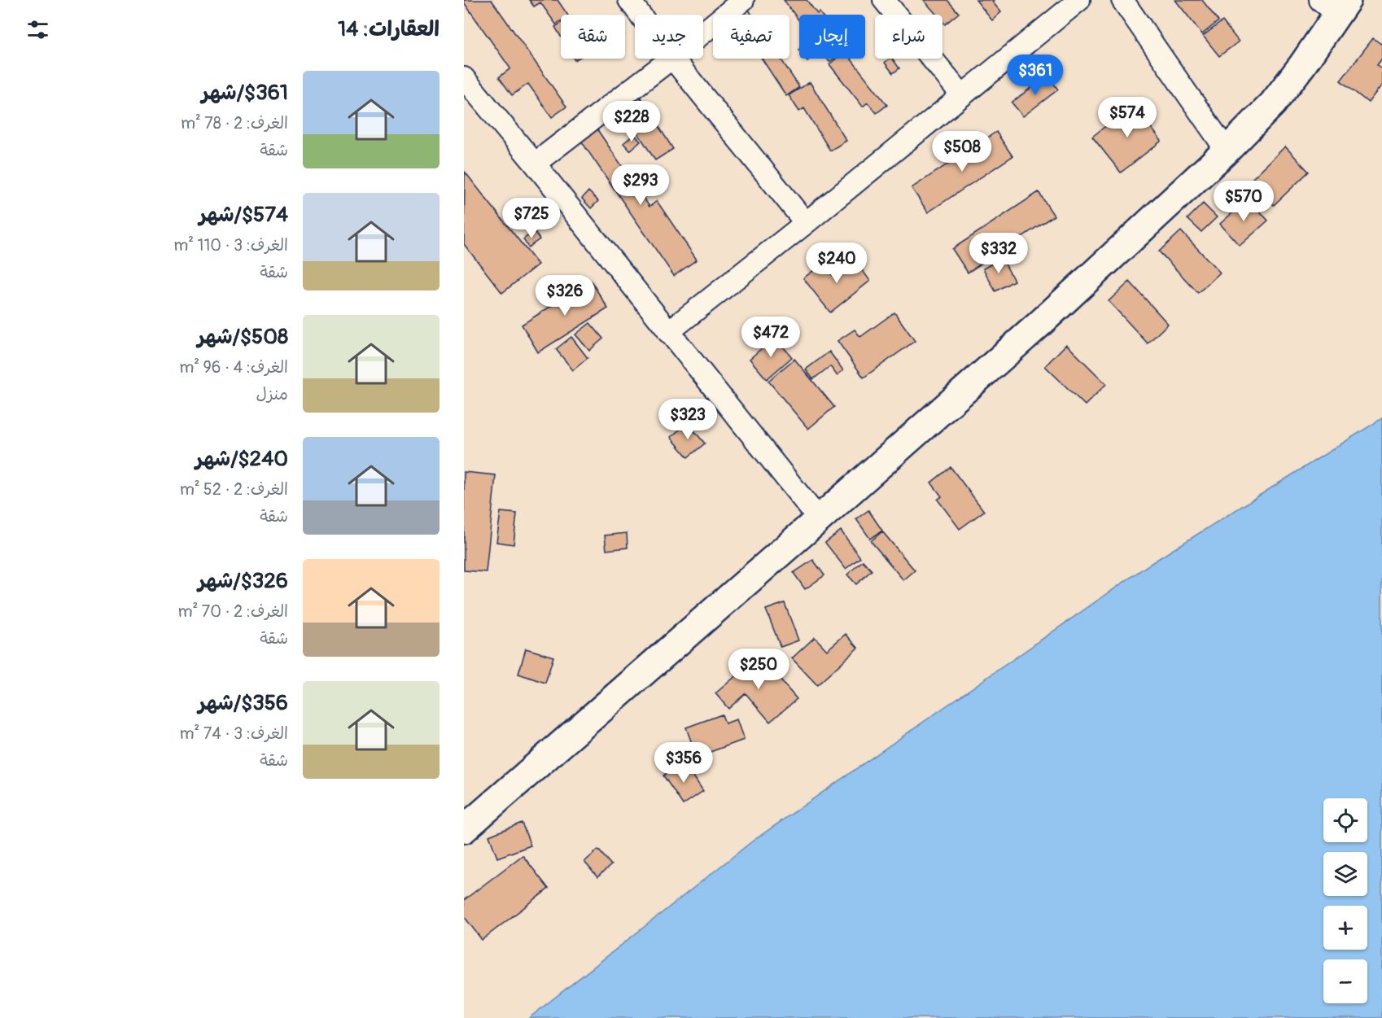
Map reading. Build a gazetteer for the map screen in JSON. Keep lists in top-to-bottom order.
{
  "page": {
    "heading": "العقارات: 14",
    "chip": [
      "شراء",
      "إيجار",
      "تصفية",
      "جديد",
      "شقة"
    ],
    "price": [
      "$361",
      "$574",
      "$228",
      "$508",
      "$293",
      "$570",
      "$725",
      "$332",
      "$240",
      "$326",
      "$472",
      "$323",
      "$250",
      "$356"
    ],
    "list": [
      {
        "name": "$361/شهر",
        "note": "الغرف: 2 · 78 m² · شقة"
      },
      {
        "name": "$574/شهر",
        "note": "الغرف: 3 · 110 m² · شقة"
      },
      {
        "name": "$508/شهر",
        "note": "الغرف: 4 · 96 m² · منزل"
      },
      {
        "name": "$240/شهر",
        "note": "الغرف: 2 · 52 m² · شقة"
      },
      {
        "name": "$326/شهر",
        "note": "الغرف: 2 · 70 m² · شقة"
      },
      {
        "name": "$356/شهر",
        "note": "الغرف: 3 · 74 m² · شقة"
      }
    ],
    "map_buttons": ["+", "−"]
  }
}
